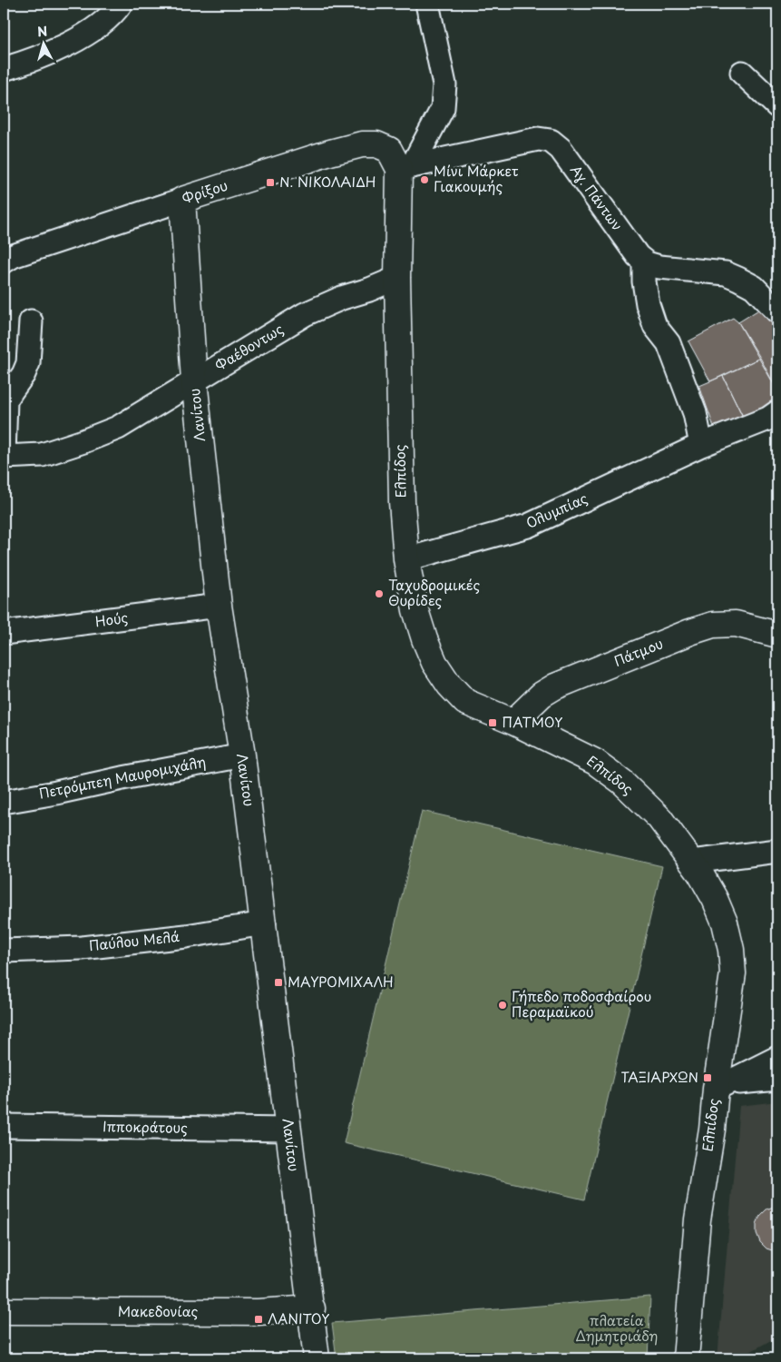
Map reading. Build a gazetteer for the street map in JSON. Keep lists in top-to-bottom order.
{
  "streets": {
    "street": [
      "Φρίξου",
      "Αγ. Πάντων",
      "Φαέθοντως",
      "Λανίτου",
      "Ελπίδος",
      "Ολυμπίας",
      "Ηούς",
      "Πάτμου",
      "Πετρόμπεη Μαυρομιχάλη",
      "Παύλου Μελά",
      "Ιπποκράτους",
      "Μακεδονίας"
    ]
  },
  "crossings": [
    ["Φρίξου", "Αγ. Πάντων"],
    ["Φρίξου", "Λανίτου"],
    ["Φρίξου", "Ελπίδος"],
    ["Αγ. Πάντων", "Ελπίδος"],
    ["Φαέθοντως", "Λανίτου"],
    ["Φαέθοντως", "Ελπίδος"],
    ["Λανίτου", "Ηούς"],
    ["Λανίτου", "Πετρόμπεη Μαυρομιχάλη"],
    ["Λανίτου", "Παύλου Μελά"],
    ["Λανίτου", "Ιπποκράτους"],
    ["Λανίτου", "Μακεδονίας"],
    ["Ελπίδος", "Ολυμπίας"],
    ["Ελπίδος", "Πάτμου"]
  ],
  "parks": ["πλατεία Δημητριάδη"],
  "places": {
    "other": ["Μίνι Μάρκετ Γιακουμής", "Ταχυδρομικές Θυρίδες", "Γήπεδο ποδοσφαίρου Περαμαϊκού"],
    "transit": [
      "Ν. ΝΙΚΟΛΑΙΔΗ",
      "ΠΑΤΜΟΥ",
      "ΜΑΥΡΟΜΙΧΑΛΗ",
      "ΤΑΞΙΑΡΧΩΝ",
      "ΛΑΝΙΤΟΥ"
    ]
  },
  "north": "top"
}
